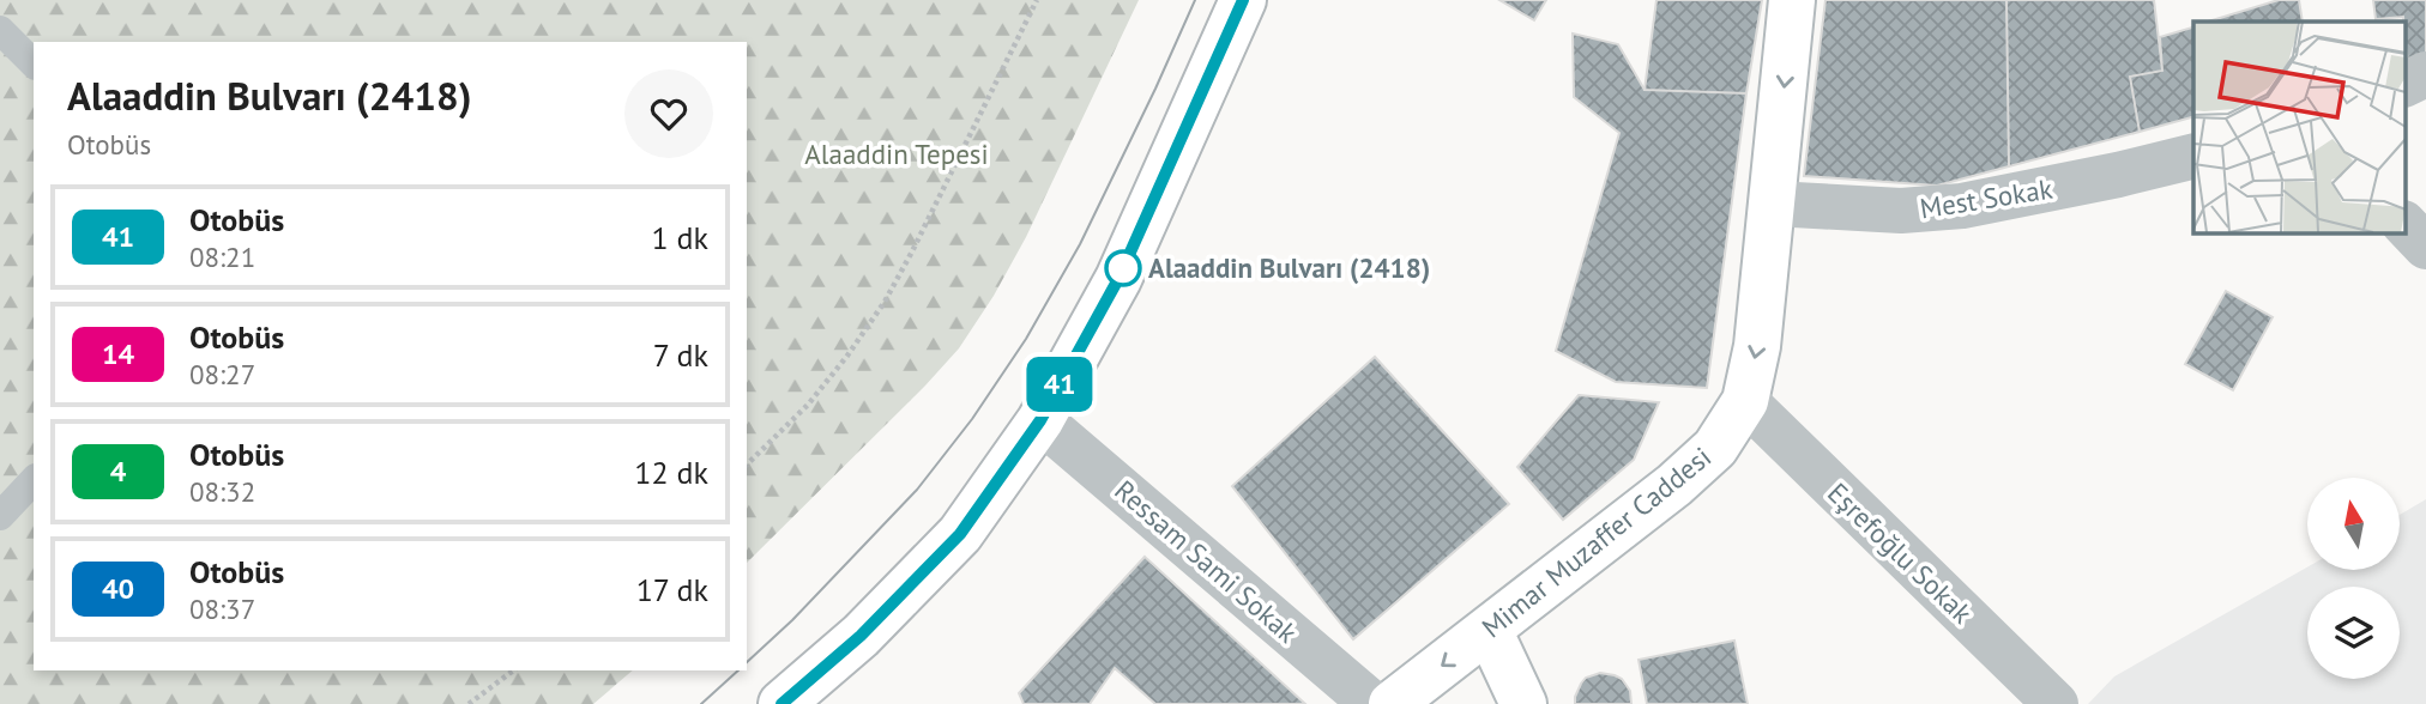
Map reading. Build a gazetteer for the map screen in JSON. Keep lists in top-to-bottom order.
{
  "streets": {
    "street": [
      "Mest Sokak",
      "Mimar Muzaffer Caddesi",
      "Eşrefoğlu Sokak",
      "Ressam Sami Sokak"
    ]
  },
  "crossings": [
    ["Mest Sokak", "Mimar Muzaffer Caddesi"],
    ["Mimar Muzaffer Caddesi", "Eşrefoğlu Sokak"]
  ],
  "one_way": ["Mimar Muzaffer Caddesi"],
  "parks": ["Alaaddin Tepesi"],
  "places": ["Alaaddin Bulvarı (2418)"],
  "lines": ["bus line 41"],
  "north": "top",
  "page": {
    "on_map": "41",
    "heading": ["Alaaddin Bulvarı (2418)", "Otobüs"],
    "list": [
      {
        "mark": "41",
        "name": "Otobüs",
        "note": "08:21",
        "value": "1 dk"
      },
      {
        "mark": "14",
        "name": "Otobüs",
        "note": "08:27",
        "value": "7 dk"
      },
      {
        "mark": "4",
        "name": "Otobüs",
        "note": "08:32",
        "value": "12 dk"
      },
      {
        "mark": "40",
        "name": "Otobüs",
        "note": "08:37",
        "value": "17 dk"
      }
    ]
  }
}
